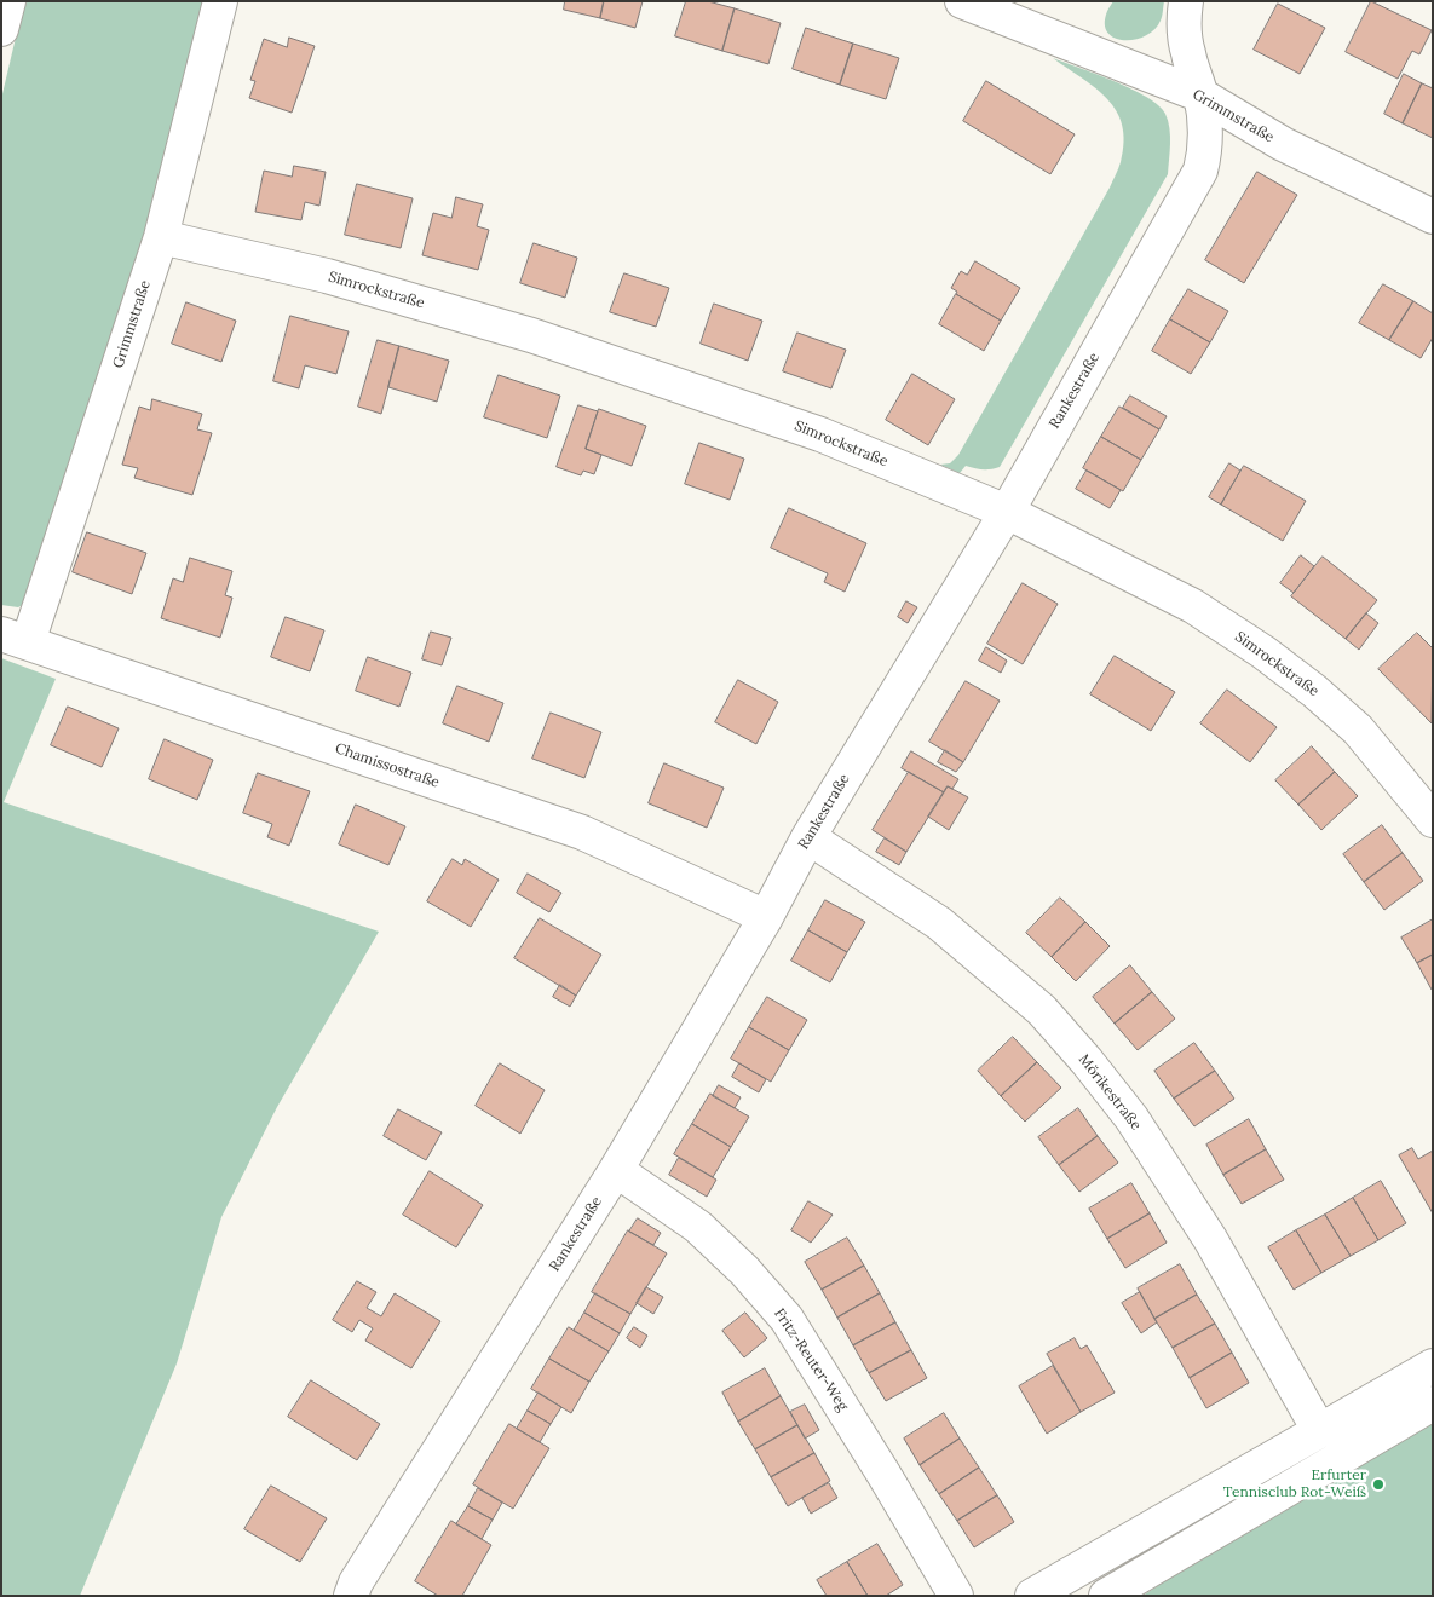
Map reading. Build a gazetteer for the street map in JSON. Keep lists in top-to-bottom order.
{
  "streets": {
    "street": [
      "Grimmstraße",
      "Simrockstraße",
      "Rankestraße",
      "Chamissostraße",
      "Mörikestraße",
      "Fritz-Reuter-Weg"
    ]
  },
  "crossings": [
    ["Grimmstraße", "Simrockstraße"],
    ["Grimmstraße", "Rankestraße"],
    ["Grimmstraße", "Chamissostraße"],
    ["Simrockstraße", "Rankestraße"],
    ["Rankestraße", "Chamissostraße"],
    ["Rankestraße", "Mörikestraße"],
    ["Rankestraße", "Fritz-Reuter-Weg"]
  ],
  "places": ["Erfurter Tennisclub Rot-Weiß"]
}
